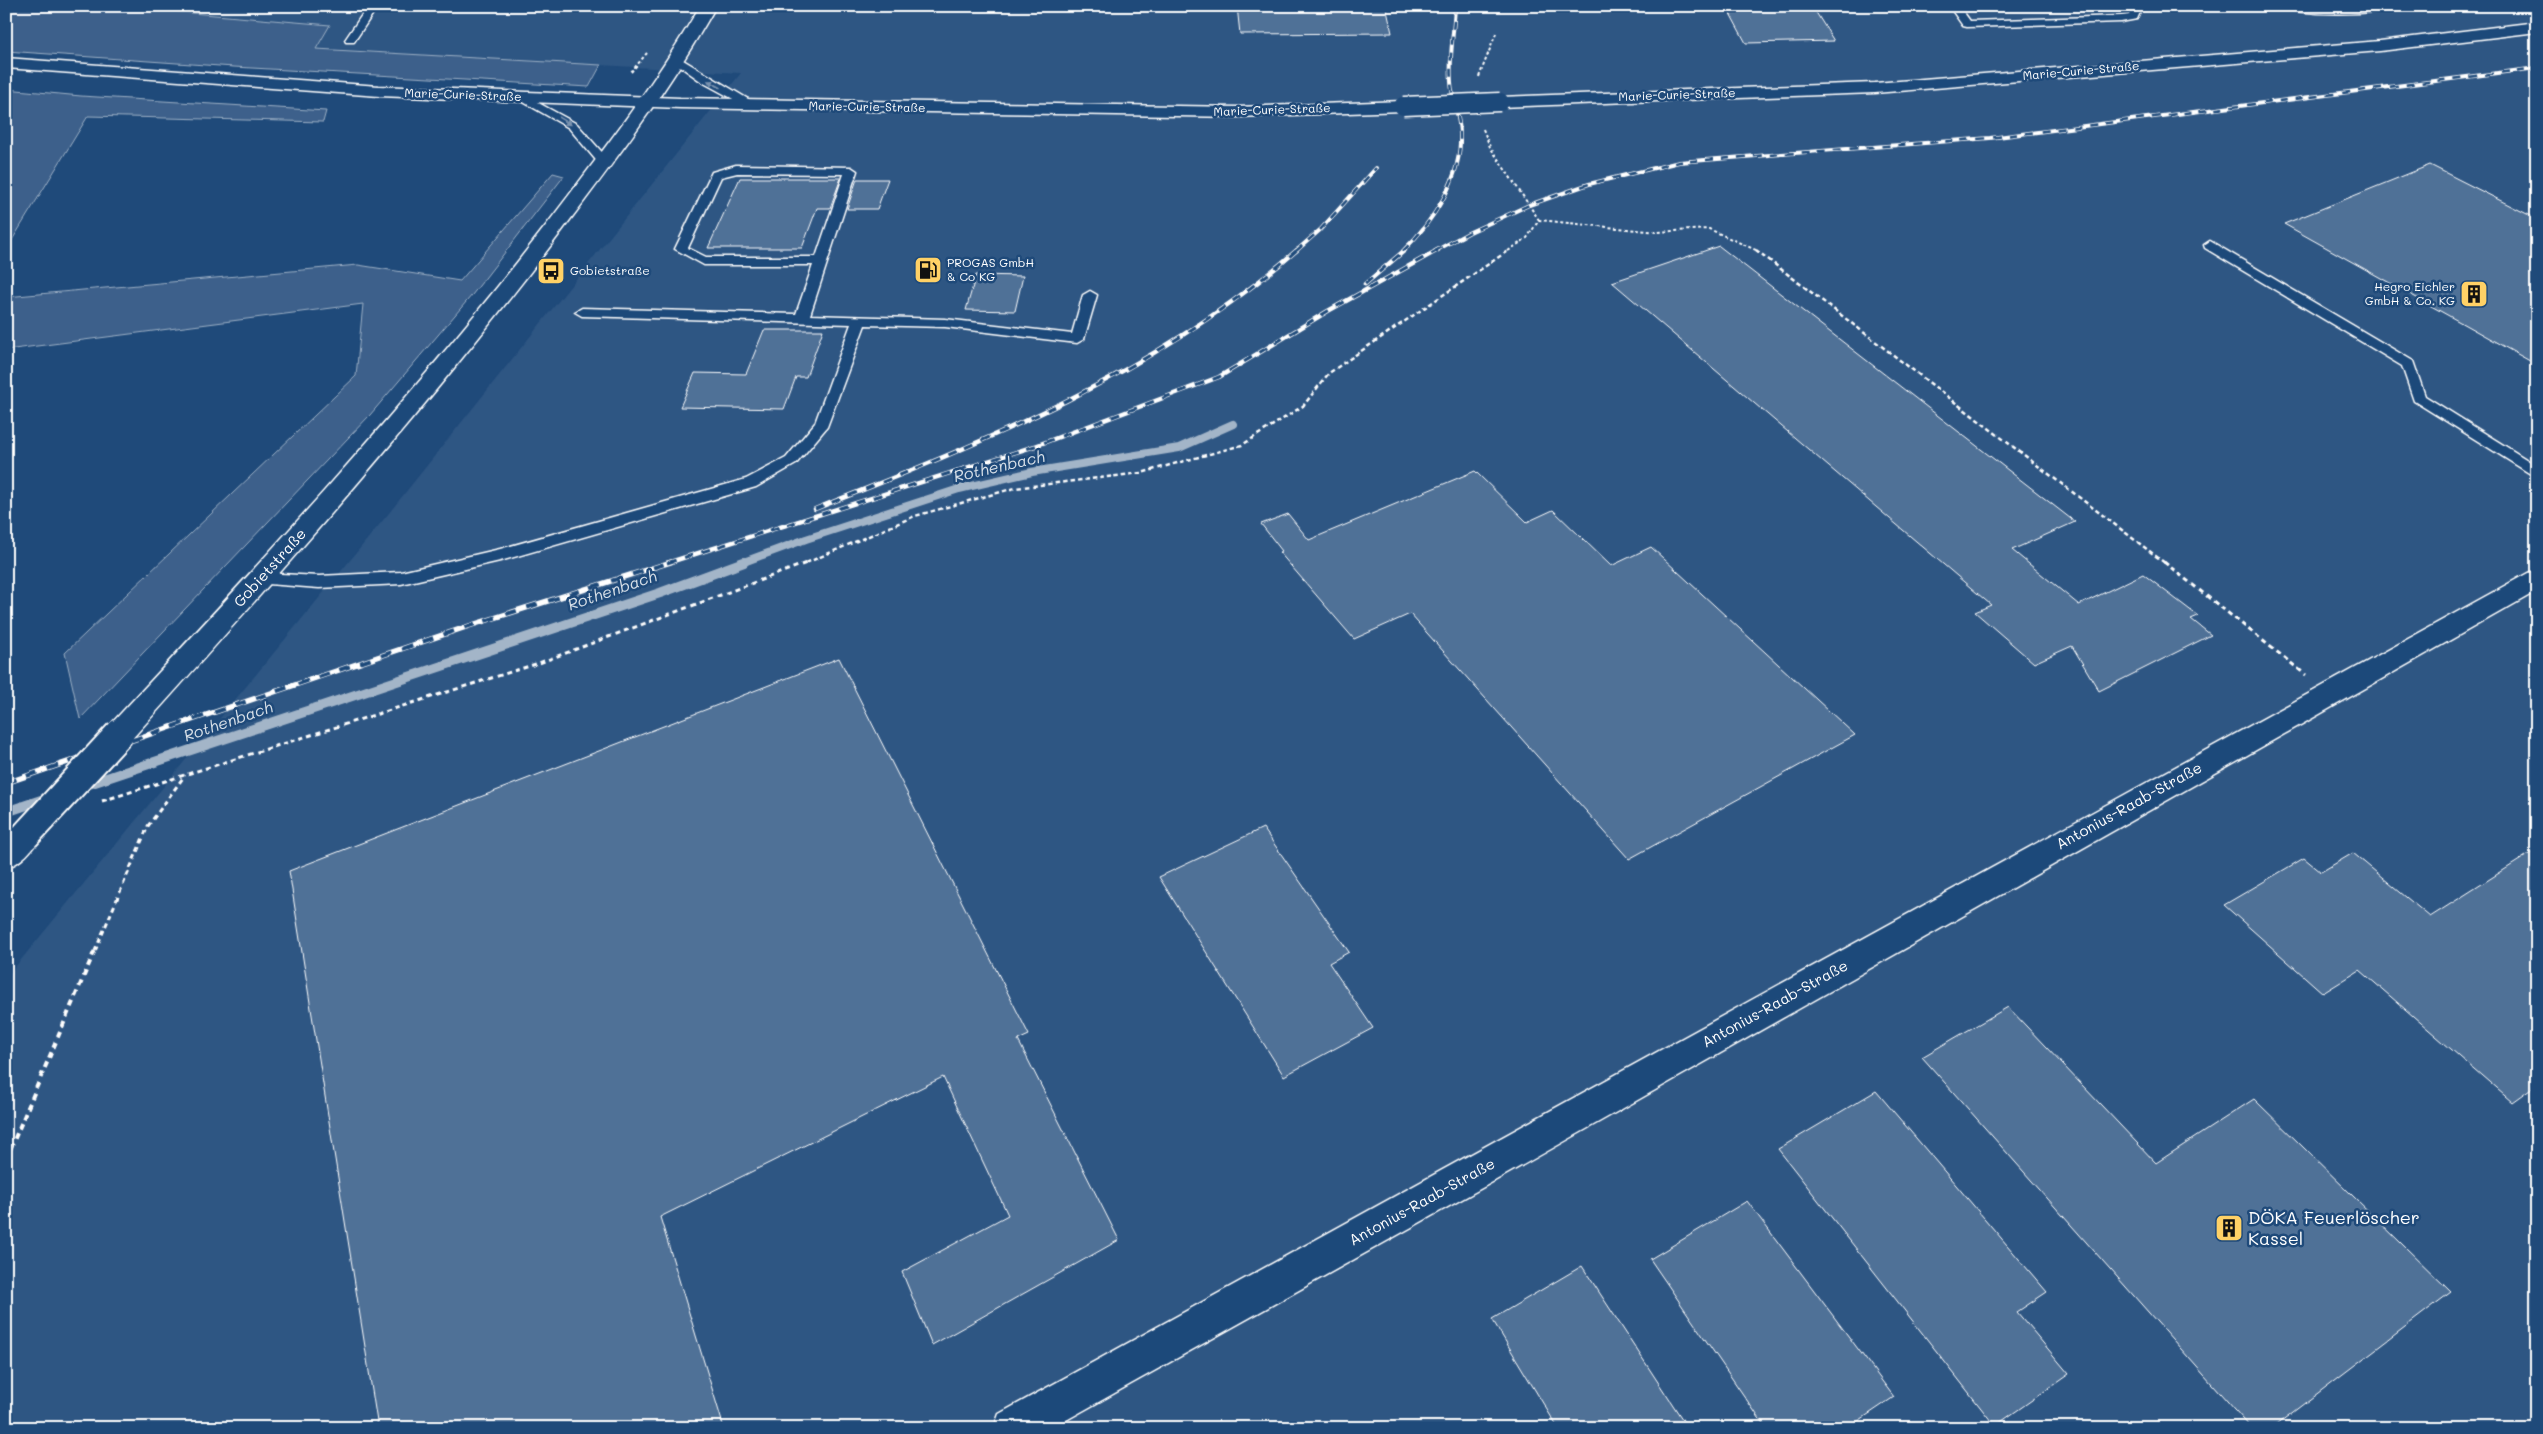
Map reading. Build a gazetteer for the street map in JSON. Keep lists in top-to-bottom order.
{
  "streets": {
    "main road": ["Marie-Curie-Straße", "Gobietstraße", "Antonius-Raab-Straße"]
  },
  "crossings": [
    ["Marie-Curie-Straße", "Gobietstraße"]
  ],
  "water": ["Rothenbach"],
  "places": {
    "fuel station": ["PROGAS GmbH & Co KG"],
    "bus stop": ["Gobietstraße"],
    "building": ["Hegro Eichler GmbH & Co. KG", "DÖKA Feuerlöscher Kassel"]
  }
}
